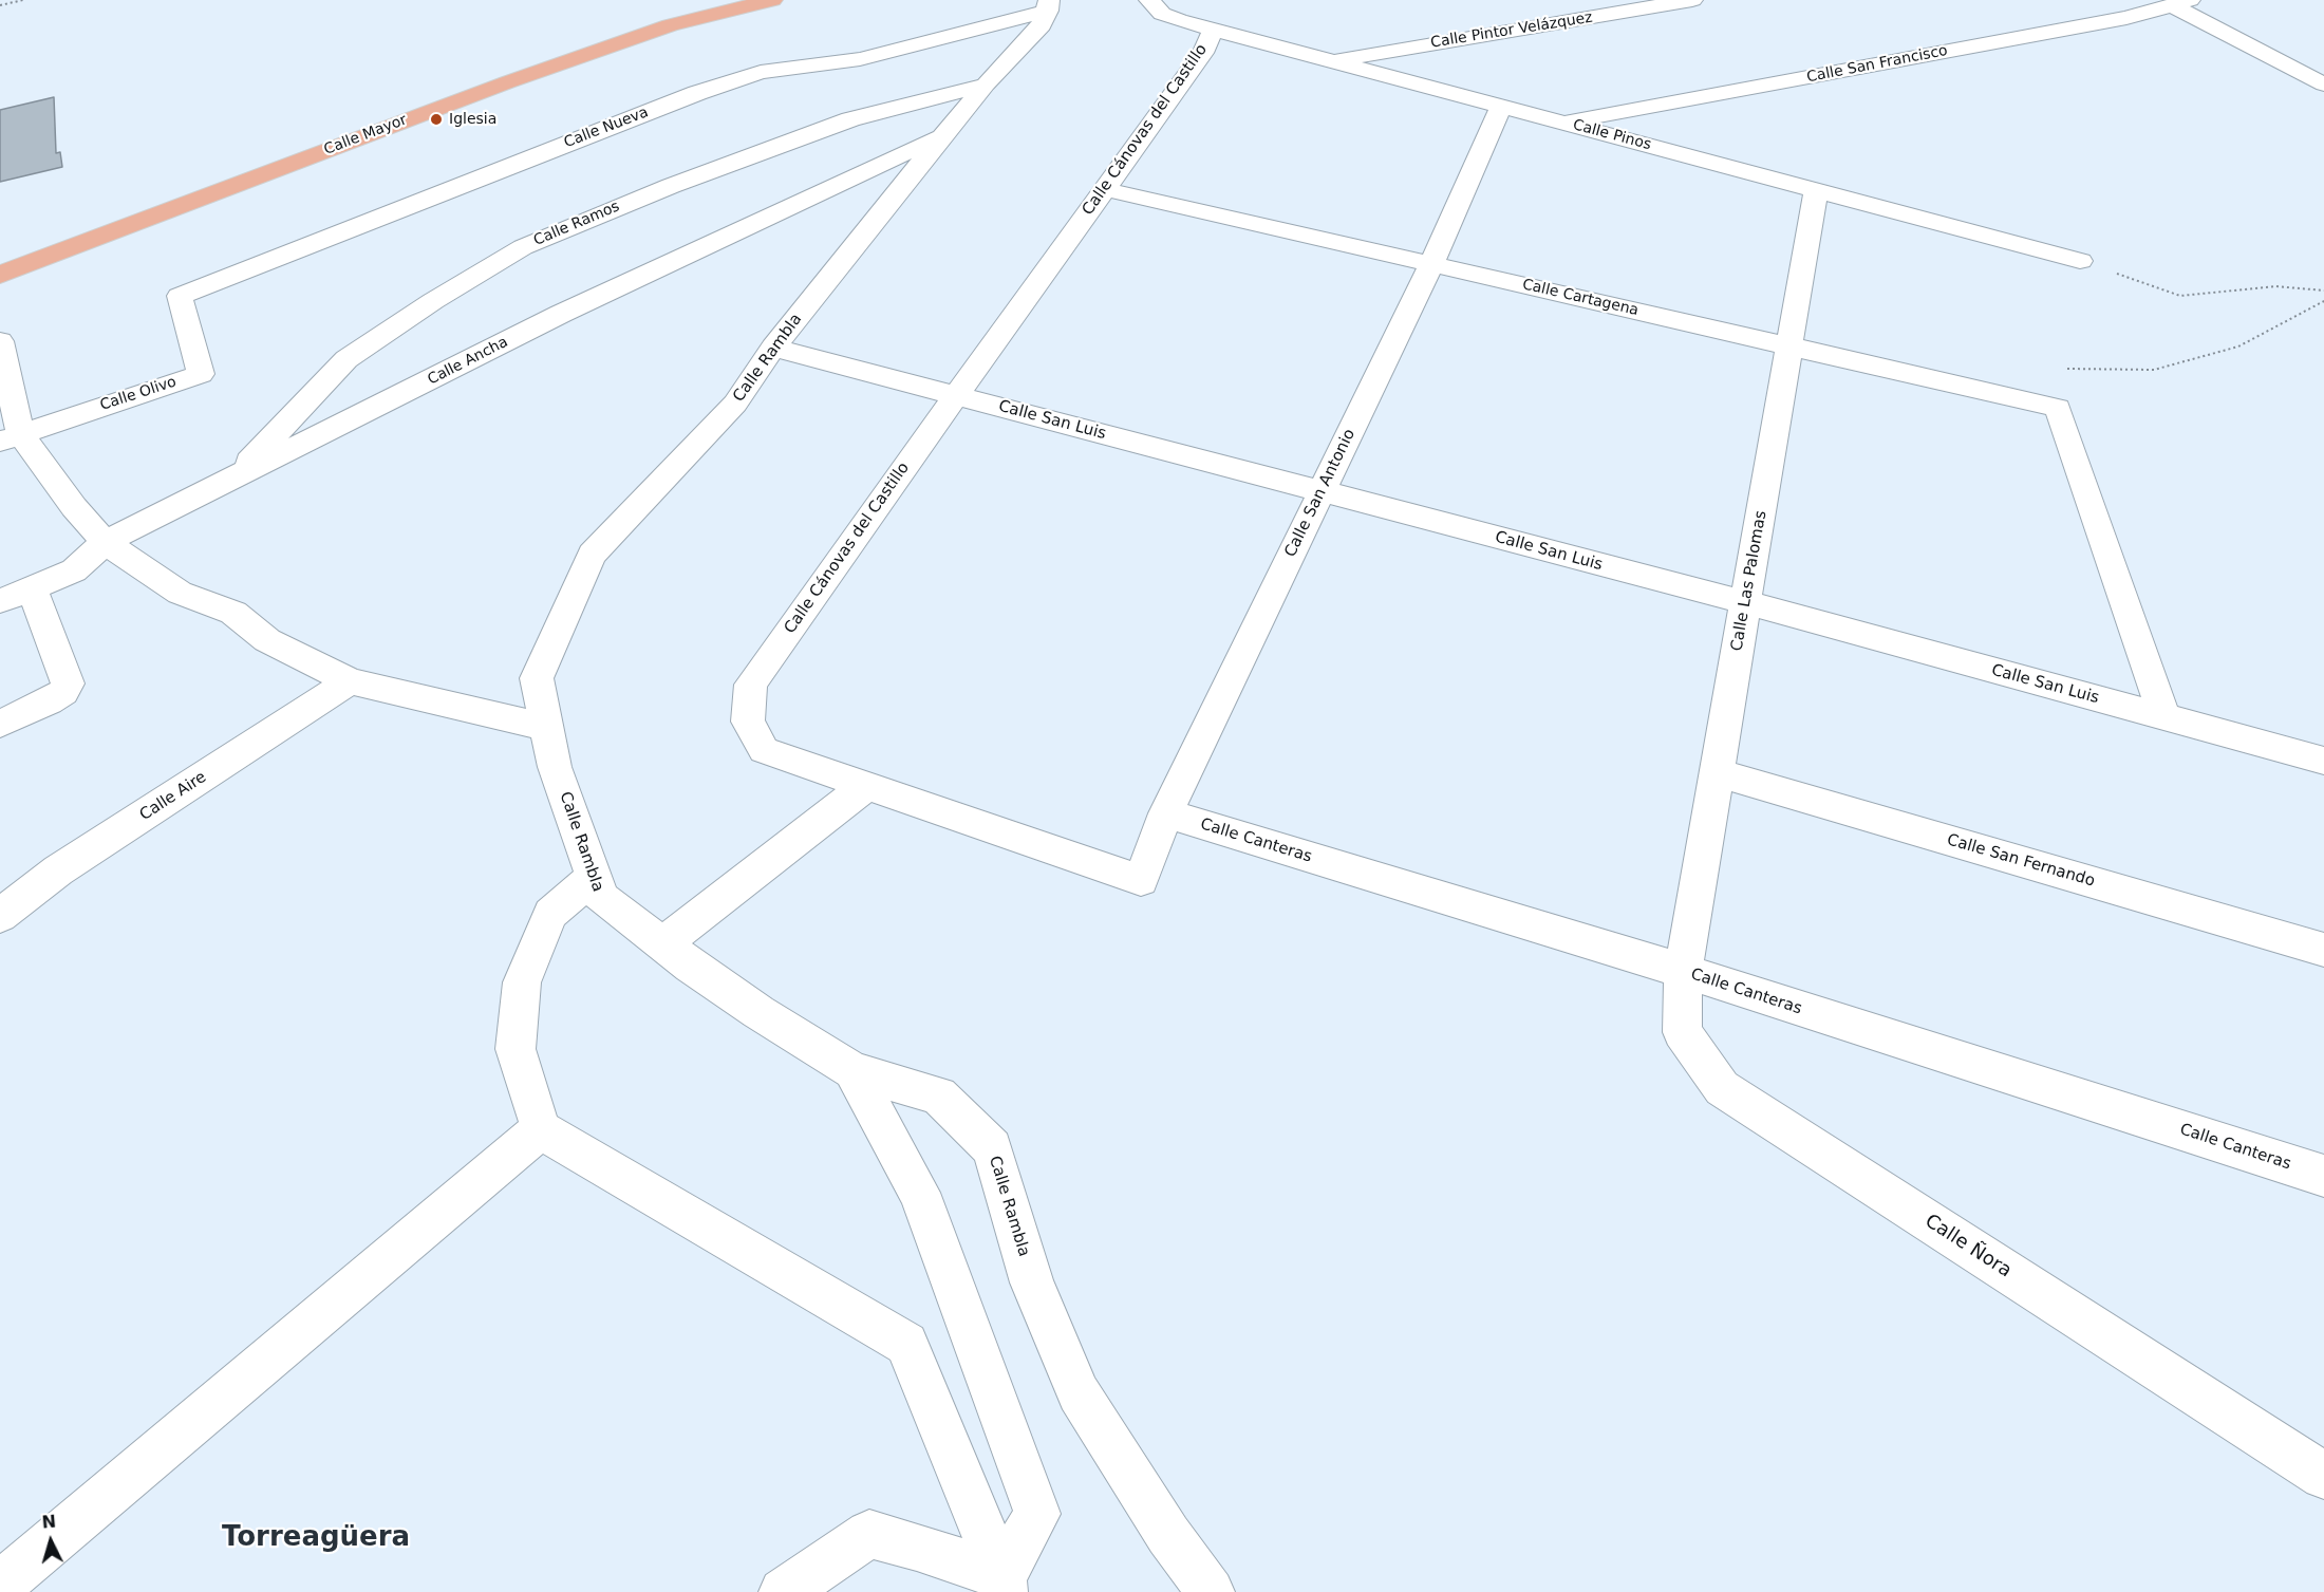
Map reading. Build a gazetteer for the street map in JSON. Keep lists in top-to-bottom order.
{
  "streets": {
    "main road": ["Calle Mayor"],
    "street": [
      "Calle Pintor Velázquez",
      "Calle San Francisco",
      "Calle Nueva",
      "Calle Cánovas del Castillo",
      "Calle Pinos",
      "Calle Ramos",
      "Calle Cartagena",
      "Calle Rambla",
      "Calle Ancha",
      "Calle Olivo",
      "Calle San Luis",
      "Calle San Antonio",
      "Calle Las Palomas",
      "Calle Aire",
      "Calle Canteras",
      "Calle San Fernando",
      "Calle Ñora"
    ]
  },
  "crossings": [
    ["Calle Pintor Velázquez", "Calle Pinos"],
    ["Calle San Francisco", "Calle Pinos"],
    ["Calle Nueva", "Calle Rambla"],
    ["Calle Nueva", "Calle Olivo"],
    ["Calle Cánovas del Castillo", "Calle Pinos"],
    ["Calle Cánovas del Castillo", "Calle Cartagena"],
    ["Calle Cánovas del Castillo", "Calle San Luis"],
    ["Calle Cánovas del Castillo", "Calle San Antonio"],
    ["Calle Pinos", "Calle San Antonio"],
    ["Calle Pinos", "Calle Las Palomas"],
    ["Calle Ramos", "Calle Rambla"],
    ["Calle Ramos", "Calle Ancha"],
    ["Calle Cartagena", "Calle San Antonio"],
    ["Calle Cartagena", "Calle Las Palomas"],
    ["Calle Rambla", "Calle Ancha"],
    ["Calle Rambla", "Calle San Luis"],
    ["Calle San Luis", "Calle San Antonio"],
    ["Calle San Luis", "Calle Las Palomas"],
    ["Calle San Antonio", "Calle Canteras"],
    ["Calle Las Palomas", "Calle Canteras"],
    ["Calle Las Palomas", "Calle San Fernando"],
    ["Calle Las Palomas", "Calle Ñora"],
    ["Calle Canteras", "Calle Ñora"]
  ],
  "districts": ["Torreagüera"],
  "places": ["Iglesia"],
  "north": "top"
}
